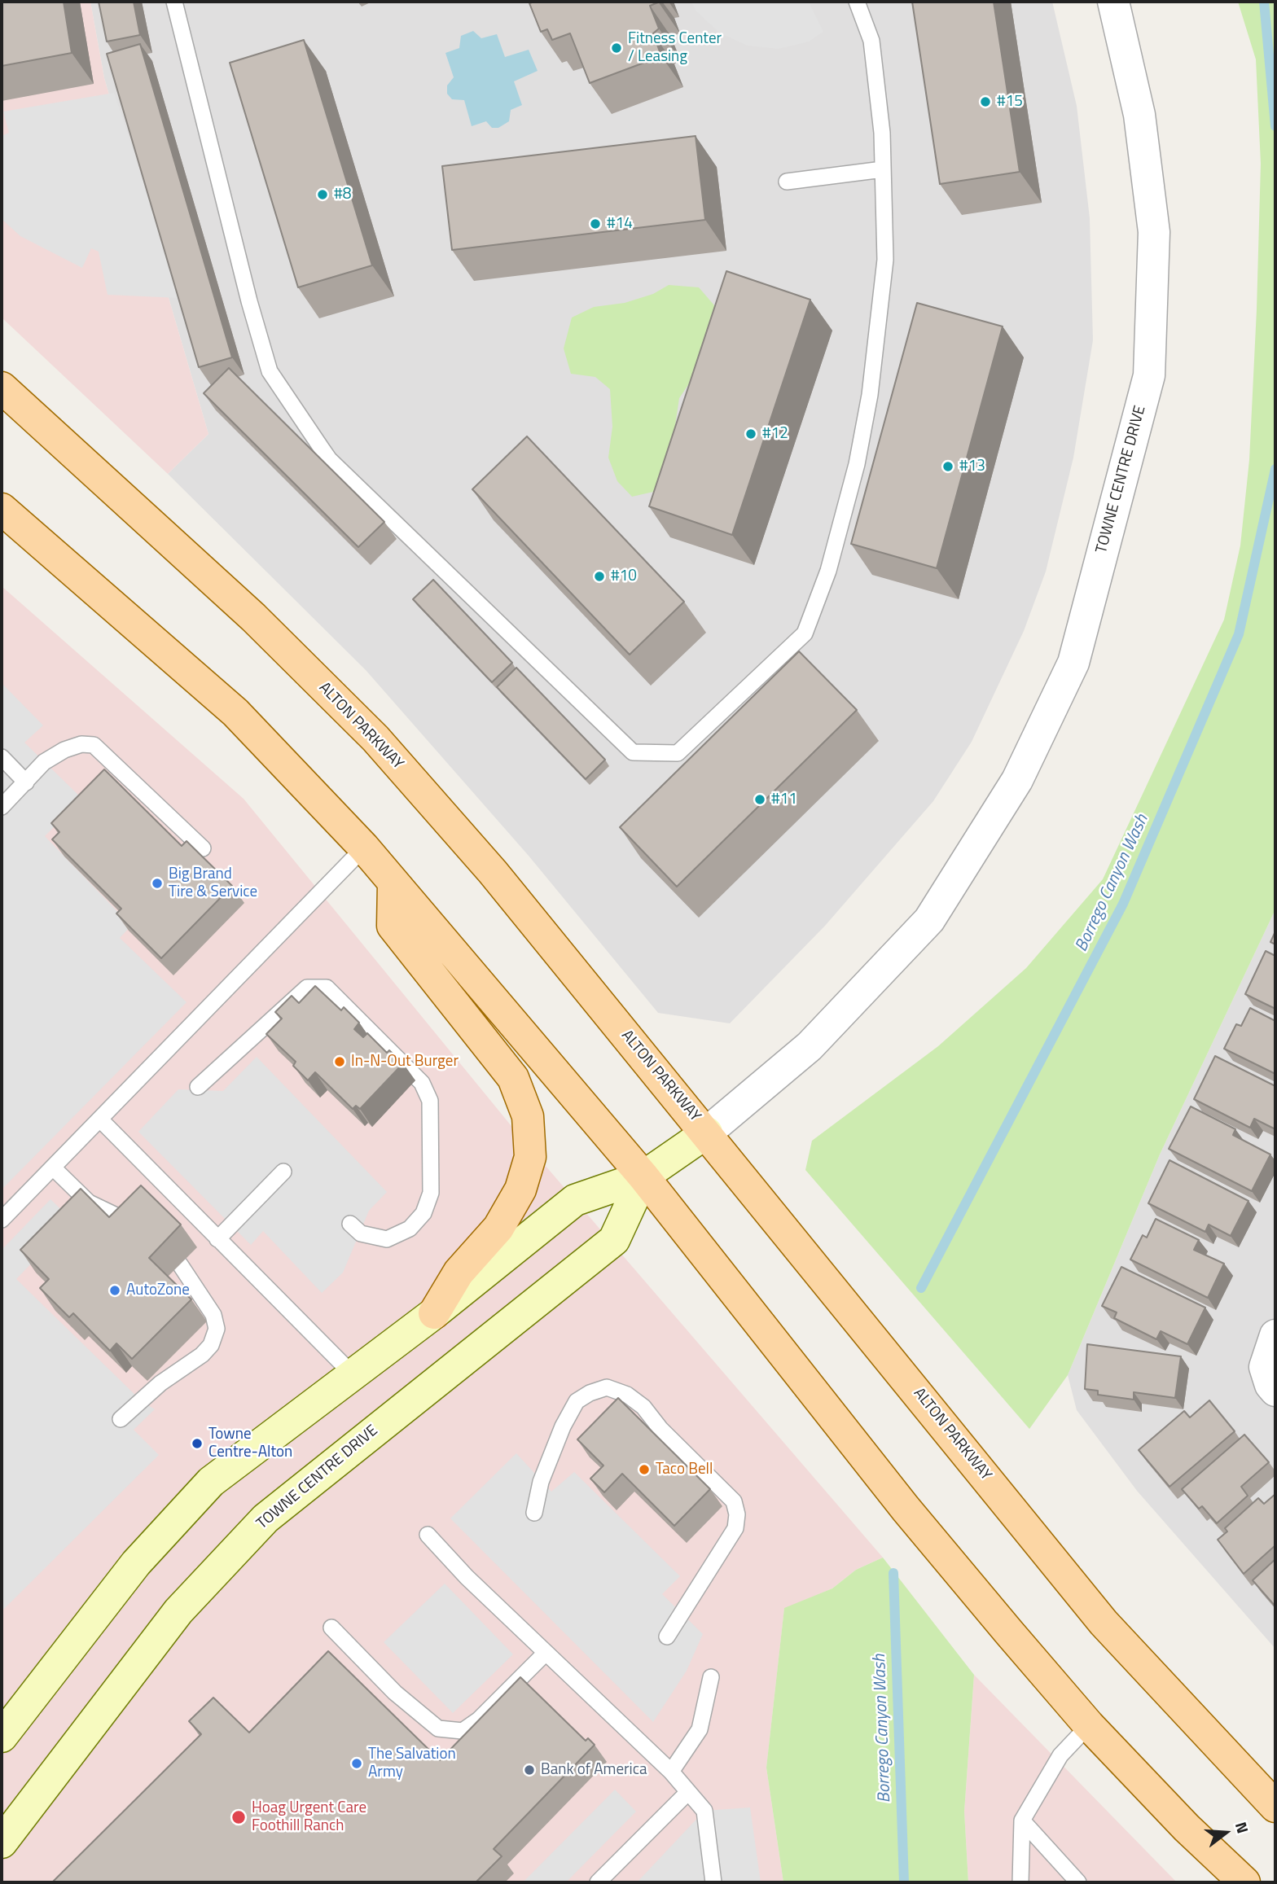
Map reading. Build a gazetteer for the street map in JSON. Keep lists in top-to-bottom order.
{
  "streets": {
    "main road": ["TOWNE CENTRE DRIVE", "ALTON PARKWAY"]
  },
  "crossings": [
    ["TOWNE CENTRE DRIVE", "ALTON PARKWAY"]
  ],
  "water": ["Borrego Canyon Wash"],
  "places": [
    "Fitness Center / Leasing",
    "#15",
    "#8",
    "#14",
    "#12",
    "#13",
    "#10",
    "#11",
    "Big Brand Tire & Service",
    "In-N-Out Burger",
    "AutoZone",
    "Towne Centre-Alton",
    "Taco Bell",
    "The Salvation Army",
    "Bank of America",
    "Hoag Urgent Care Foothill Ranch"
  ],
  "north": "right"
}
